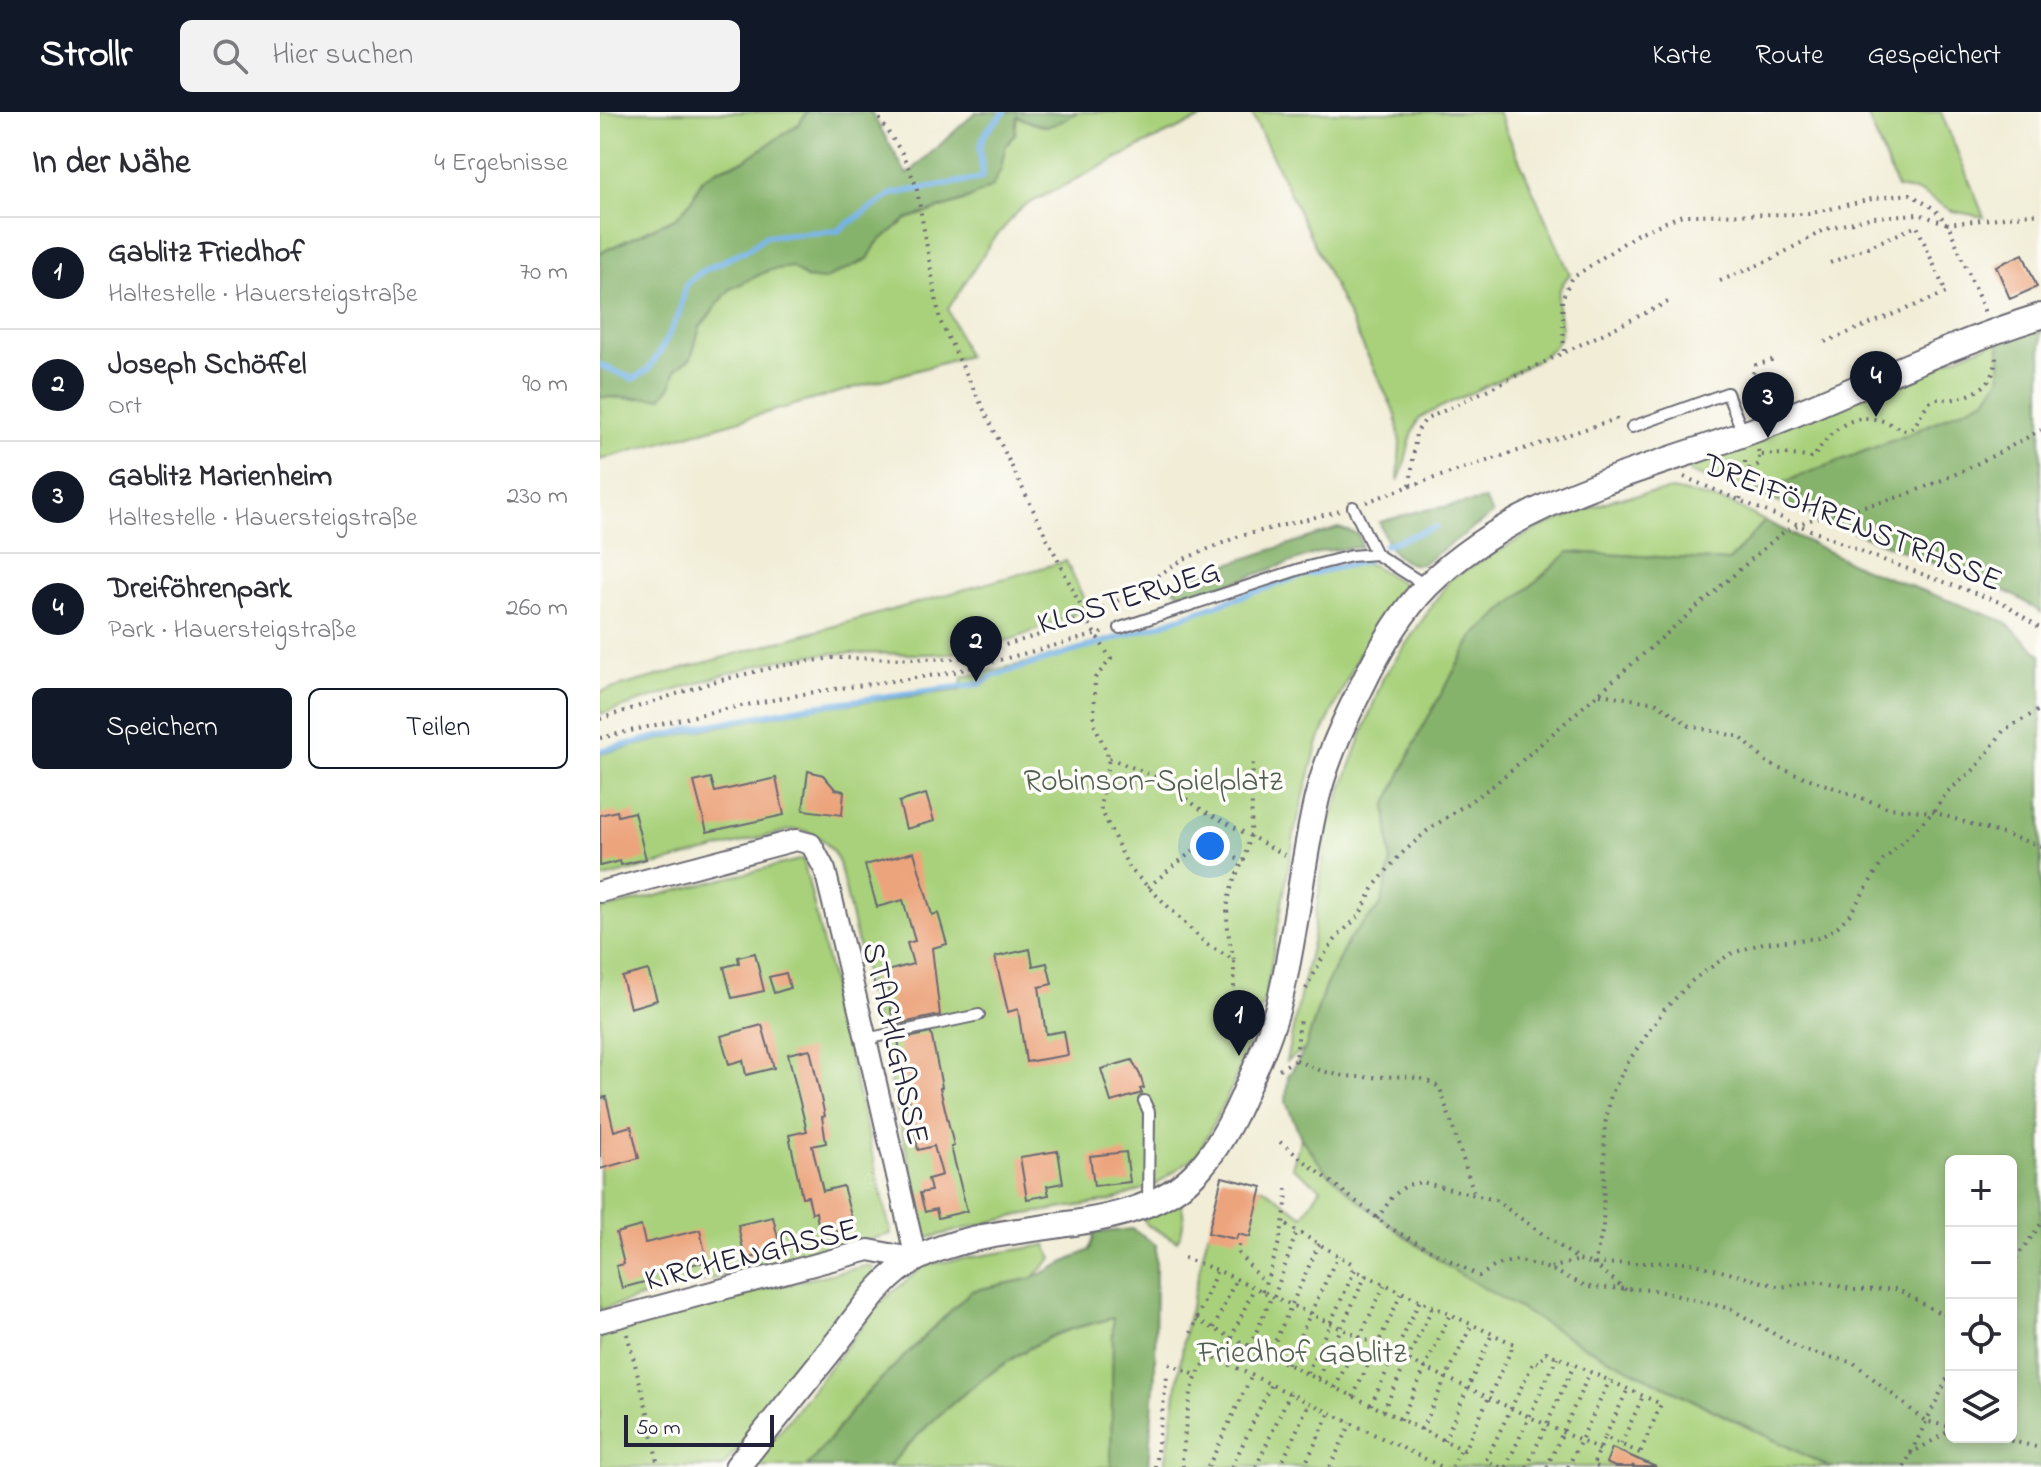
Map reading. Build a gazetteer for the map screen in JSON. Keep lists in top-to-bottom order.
{
  "streets": {
    "street": ["STACHLGASSE", "KIRCHENGASSE"],
    "lane": ["KLOSTERWEG"],
    "path": ["DREIFÖHRENSTRASSE"]
  },
  "crossings": [
    ["STACHLGASSE", "KIRCHENGASSE"]
  ],
  "parks": ["Robinson-Spielplatz", "Friedhof Gablitz"],
  "scale_bar": "50 m",
  "page": {
    "header": "Strollr",
    "search": "Hier suchen",
    "nav": ["Karte", "Route", "Gespeichert"],
    "heading": ["In der Nähe", "4 Ergebnisse"],
    "list": [
      {
        "mark": "1",
        "name": "Gablitz Friedhof",
        "note": "Haltestelle · Hauersteigstraße",
        "value": "70 m"
      },
      {
        "mark": "2",
        "name": "Joseph Schöffel",
        "note": "Ort",
        "value": "90 m"
      },
      {
        "mark": "3",
        "name": "Gablitz Marienheim",
        "note": "Haltestelle · Hauersteigstraße",
        "value": "230 m"
      },
      {
        "mark": "4",
        "name": "Dreiföhrenpark",
        "note": "Park · Hauersteigstraße",
        "value": "260 m"
      }
    ],
    "pins": [
      "4",
      "3",
      "2",
      "1"
    ],
    "buttons": ["Speichern", "Teilen"],
    "map_buttons": ["+", "−"],
    "scale": "50 m"
  }
}
